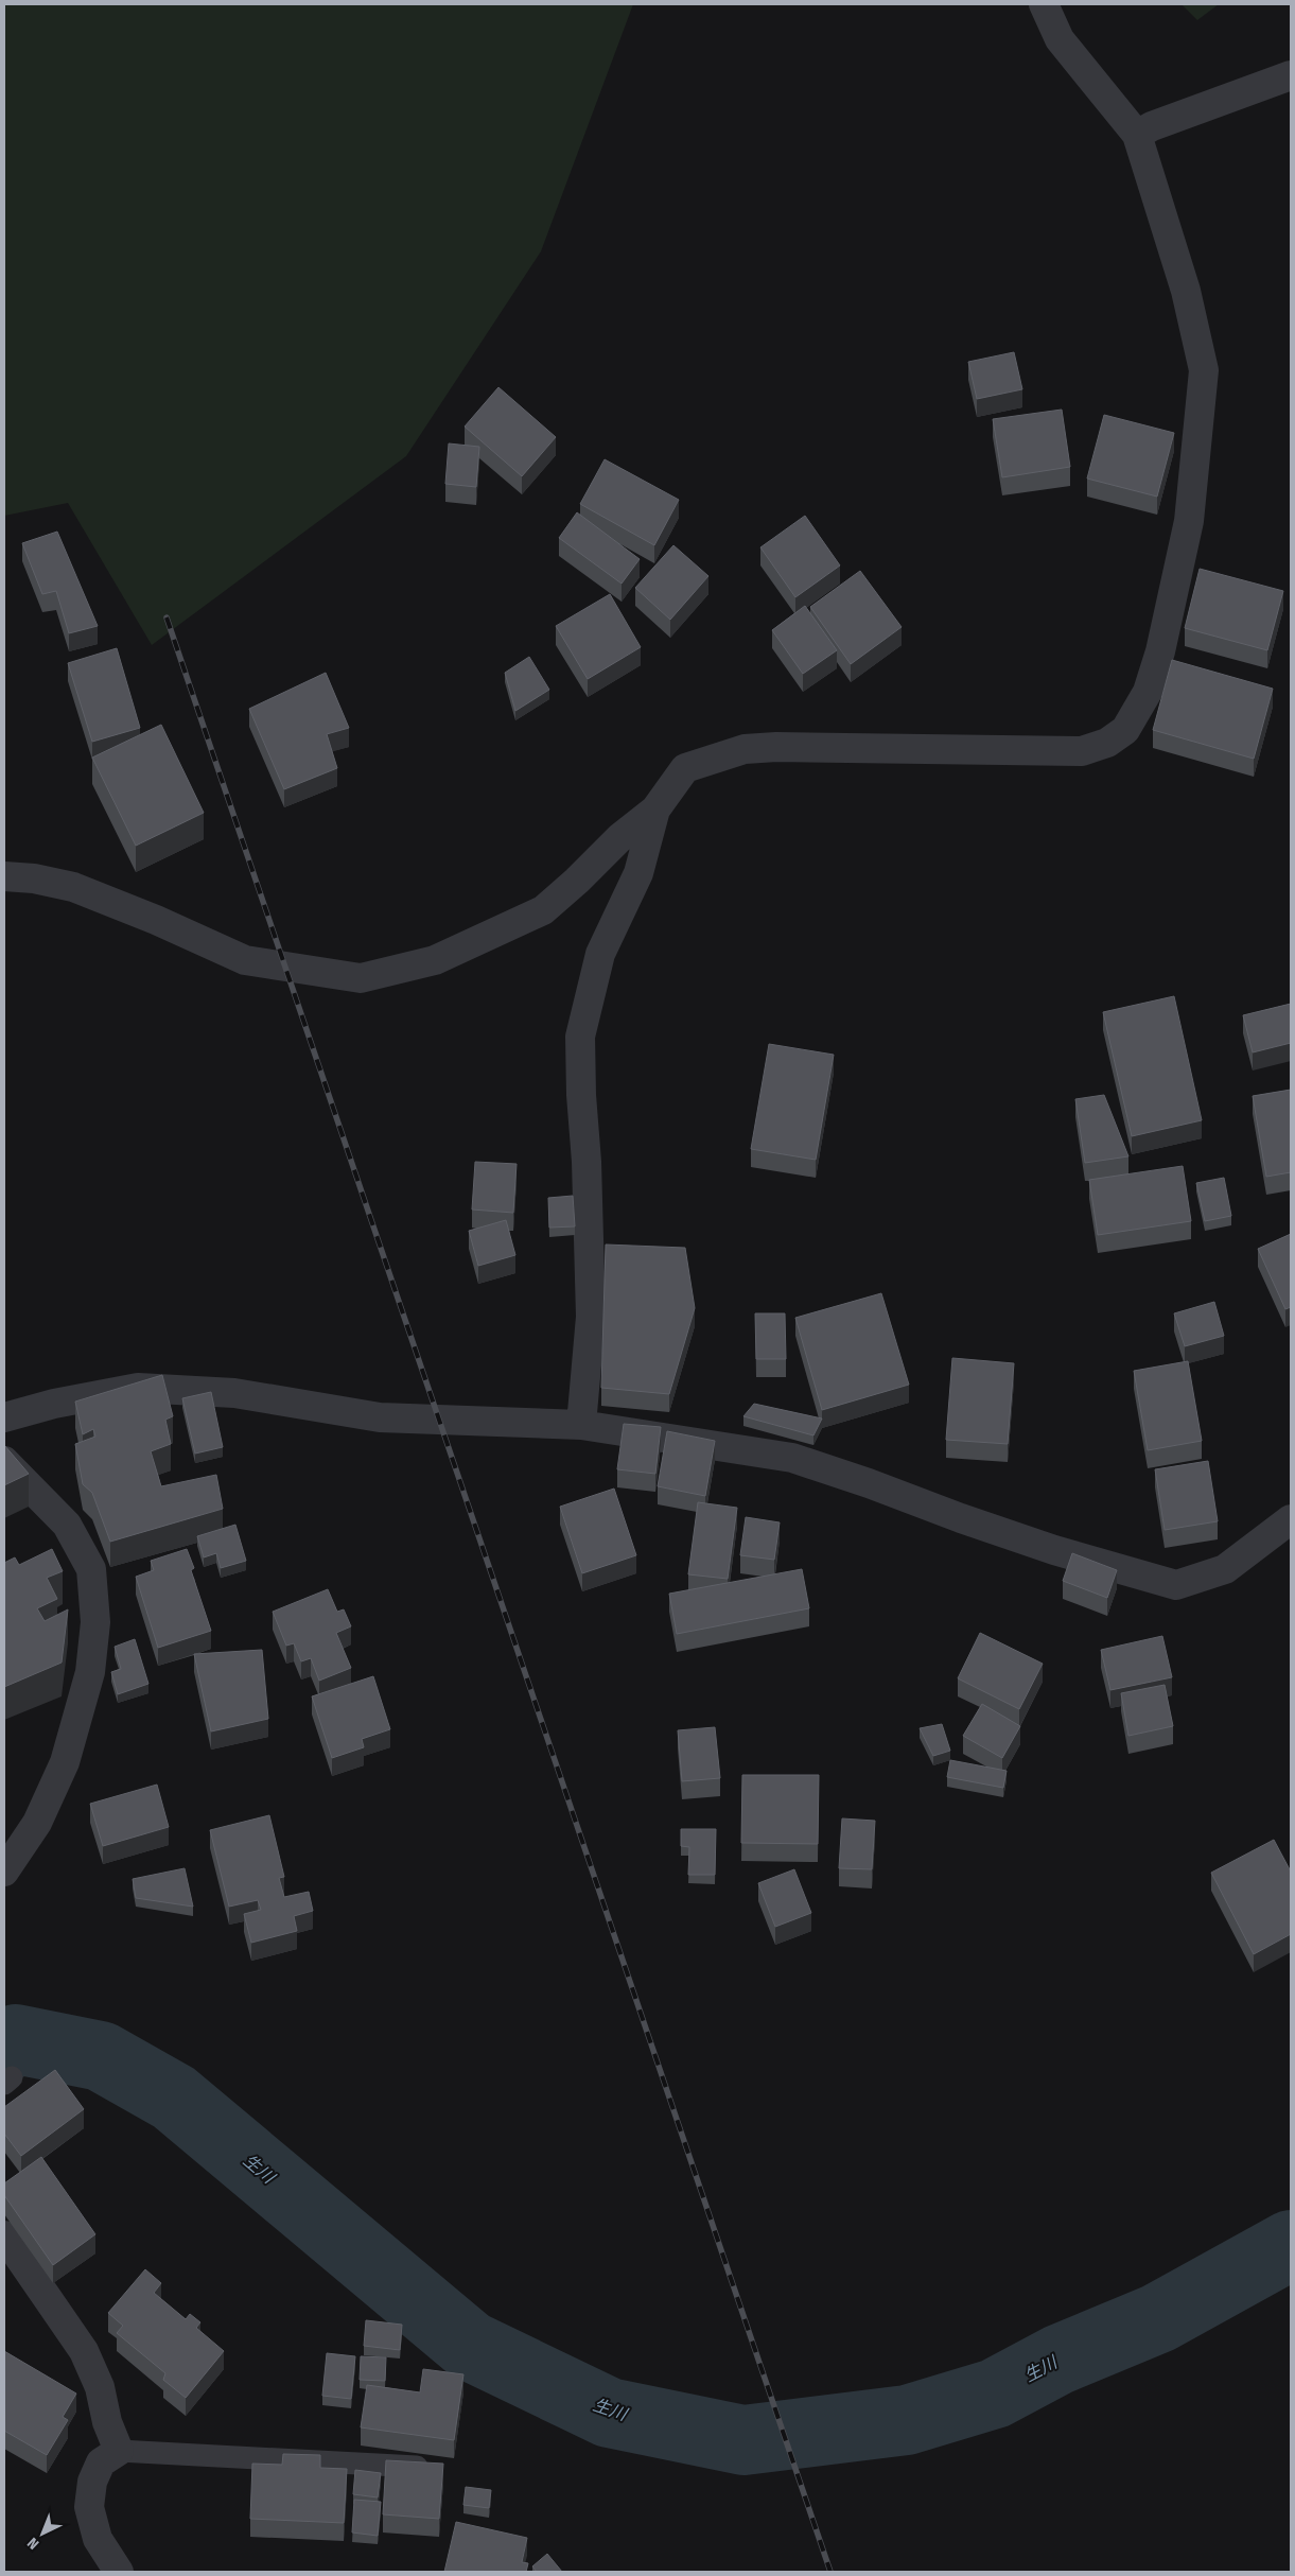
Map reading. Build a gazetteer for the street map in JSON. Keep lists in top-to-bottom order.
{
  "water": ["生川"],
  "north": "bottom left"
}
